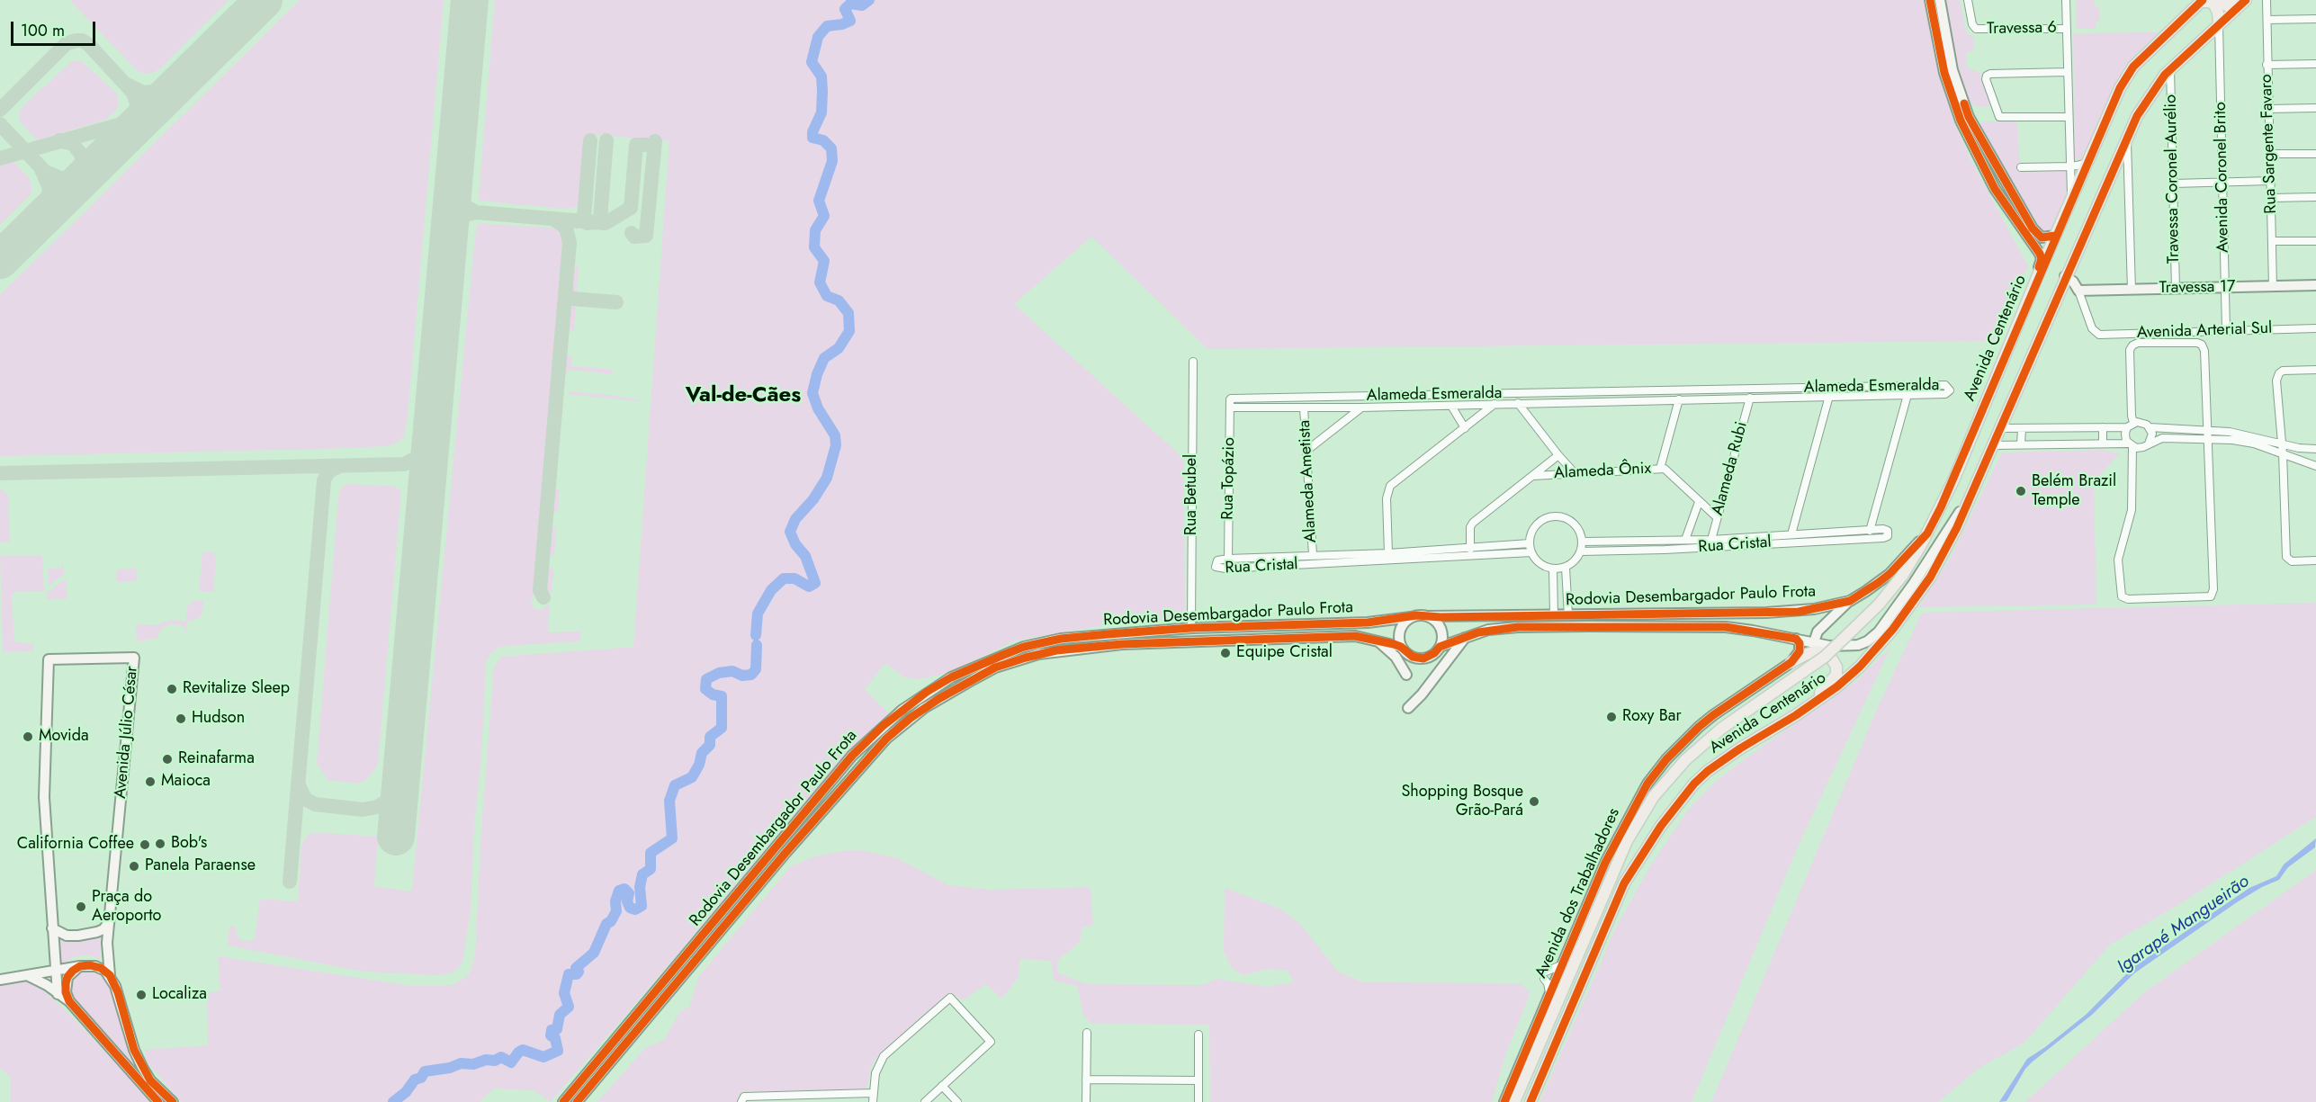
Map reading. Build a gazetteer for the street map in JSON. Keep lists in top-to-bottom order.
{
  "streets": {
    "main road": ["Avenida Centenário"],
    "street": [
      "Travessa 6",
      "Rua Sargente Favaro",
      "Avenida Coronel Brito",
      "Travessa Coronel Aurélio",
      "Travessa 17",
      "Avenida Arterial Sul",
      "Alameda Esmeralda",
      "Alameda Rubi",
      "Alameda Ônix",
      "Rua Topázio",
      "Alameda Ametista",
      "Rua Betubel",
      "Rua Cristal",
      "Rodovia Desembargador Paulo Frota",
      "Avenida Júlio César",
      "Avenida dos Trabalhadores"
    ]
  },
  "crossings": [
    ["Rua Sargente Favaro", "Travessa 17"],
    ["Avenida Coronel Brito", "Travessa 17"],
    ["Avenida Coronel Brito", "Avenida Arterial Sul"],
    ["Avenida Coronel Brito", "Avenida Centenário"],
    ["Travessa Coronel Aurélio", "Travessa 17"],
    ["Travessa Coronel Aurélio", "Avenida Centenário"],
    ["Travessa 17", "Avenida Arterial Sul"],
    ["Avenida Centenário", "Rodovia Desembargador Paulo Frota"],
    ["Alameda Esmeralda", "Alameda Rubi"],
    ["Alameda Esmeralda", "Rua Topázio"],
    ["Alameda Esmeralda", "Alameda Ametista"],
    ["Alameda Rubi", "Alameda Ônix"],
    ["Alameda Rubi", "Rua Cristal"],
    ["Alameda Ônix", "Rua Cristal"],
    ["Rua Topázio", "Rua Cristal"],
    ["Alameda Ametista", "Rua Cristal"],
    ["Rua Betubel", "Rodovia Desembargador Paulo Frota"]
  ],
  "districts": ["Val-de-Cães"],
  "water": ["Igarapé Mangueirão"],
  "places": [
    "Belém Brazil Temple",
    "Equipe Cristal",
    "Revitalize Sleep",
    "Roxy Bar",
    "Hudson",
    "Movida",
    "Reinafarma",
    "Maioca",
    "Shopping Bosque Grão-Pará",
    "Bob's",
    "California Coffee",
    "Panela Paraense",
    "Praça do Aeroporto",
    "Localiza"
  ],
  "scale_bar": "100 m"
}
